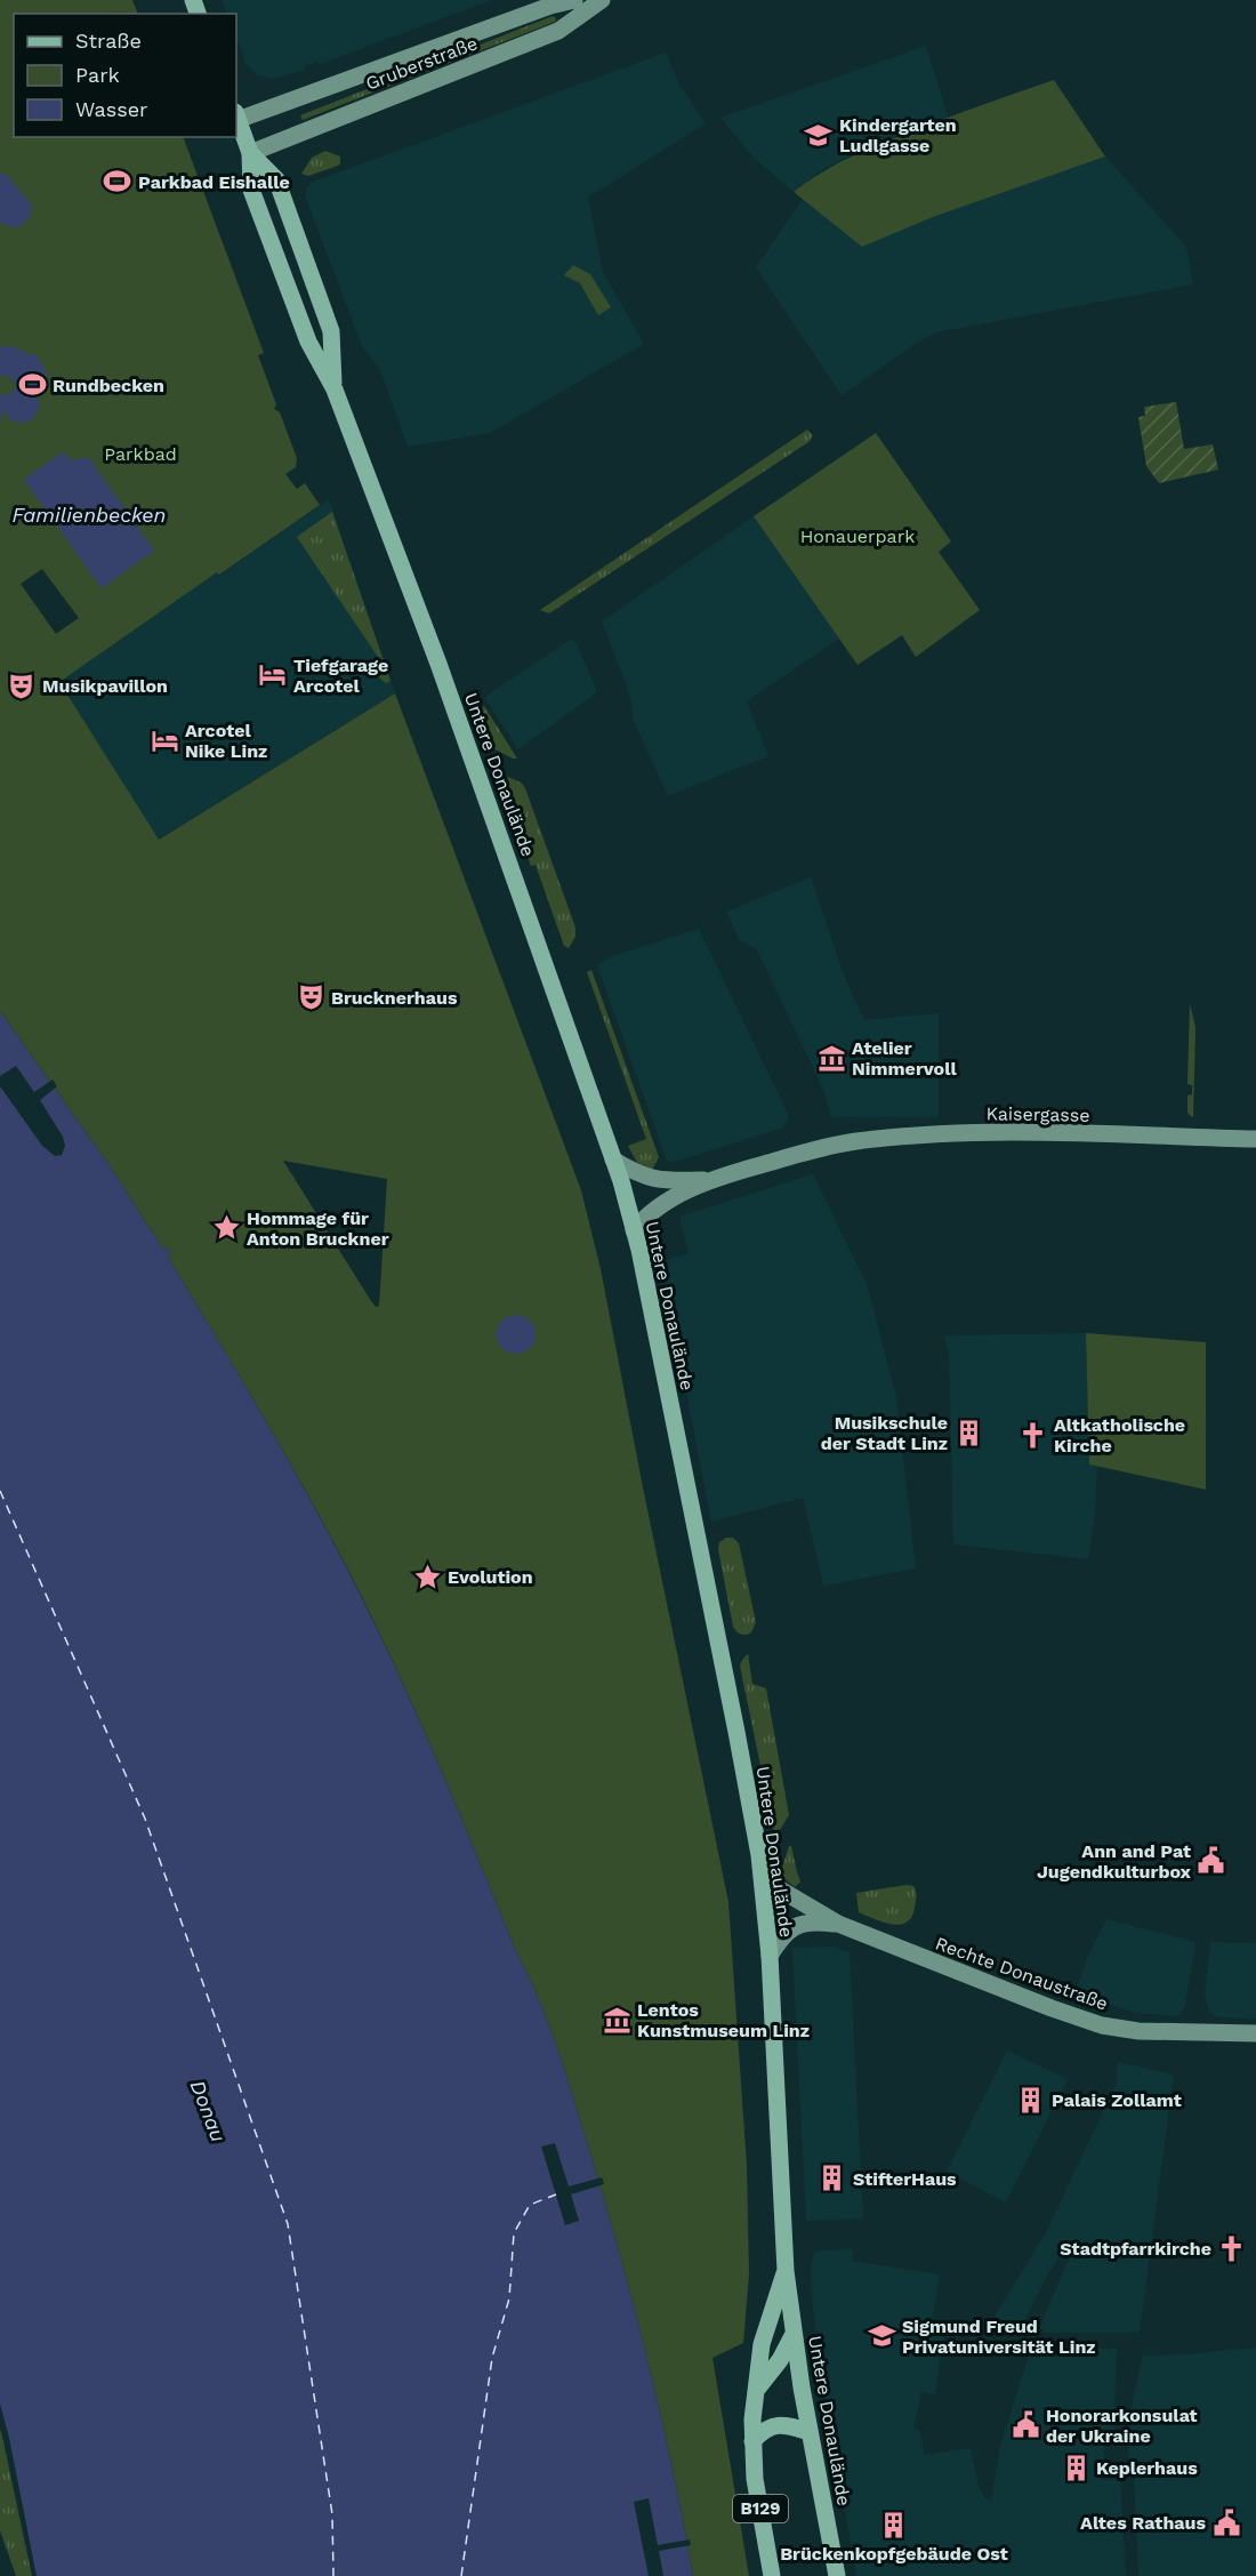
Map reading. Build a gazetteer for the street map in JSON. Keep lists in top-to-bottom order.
{
  "streets": {
    "main road": [
      "Gruberstraße",
      "Untere Donaulände",
      "Kaisergasse",
      "Rechte Donaustraße",
      "B129"
    ]
  },
  "crossings": [
    ["Gruberstraße", "Untere Donaulände"],
    ["Untere Donaulände", "Rechte Donaustraße"]
  ],
  "water": ["Familienbecken", "Donau"],
  "parks": ["Parkbad", "Honauerpark"],
  "places": {
    "school or university": ["Kindergarten Ludlgasse", "Sigmund Freud Privatuniversität Linz"],
    "sports": ["Parkbad Eishalle", "Rundbecken"],
    "hotel": ["Tiefgarage Arcotel", "Arcotel Nike Linz"],
    "theatre": ["Musikpavillon", "Brucknerhaus"],
    "museum": ["Atelier Nimmervoll", "Lentos Kunstmuseum Linz"],
    "place": ["Hommage für Anton Bruckner", "Evolution"],
    "building": [
      "Musikschule der Stadt Linz",
      "Palais Zollamt",
      "StifterHaus",
      "Keplerhaus",
      "Brückenkopfgebäude Ost"
    ],
    "church": ["Altkatholische Kirche", "Stadtpfarrkirche"],
    "public building": ["Ann and Pat Jugendkulturbox", "Honorarkonsulat der Ukraine", "Altes Rathaus"]
  },
  "legend": ["Straße", "Park", "Wasser"]
}
